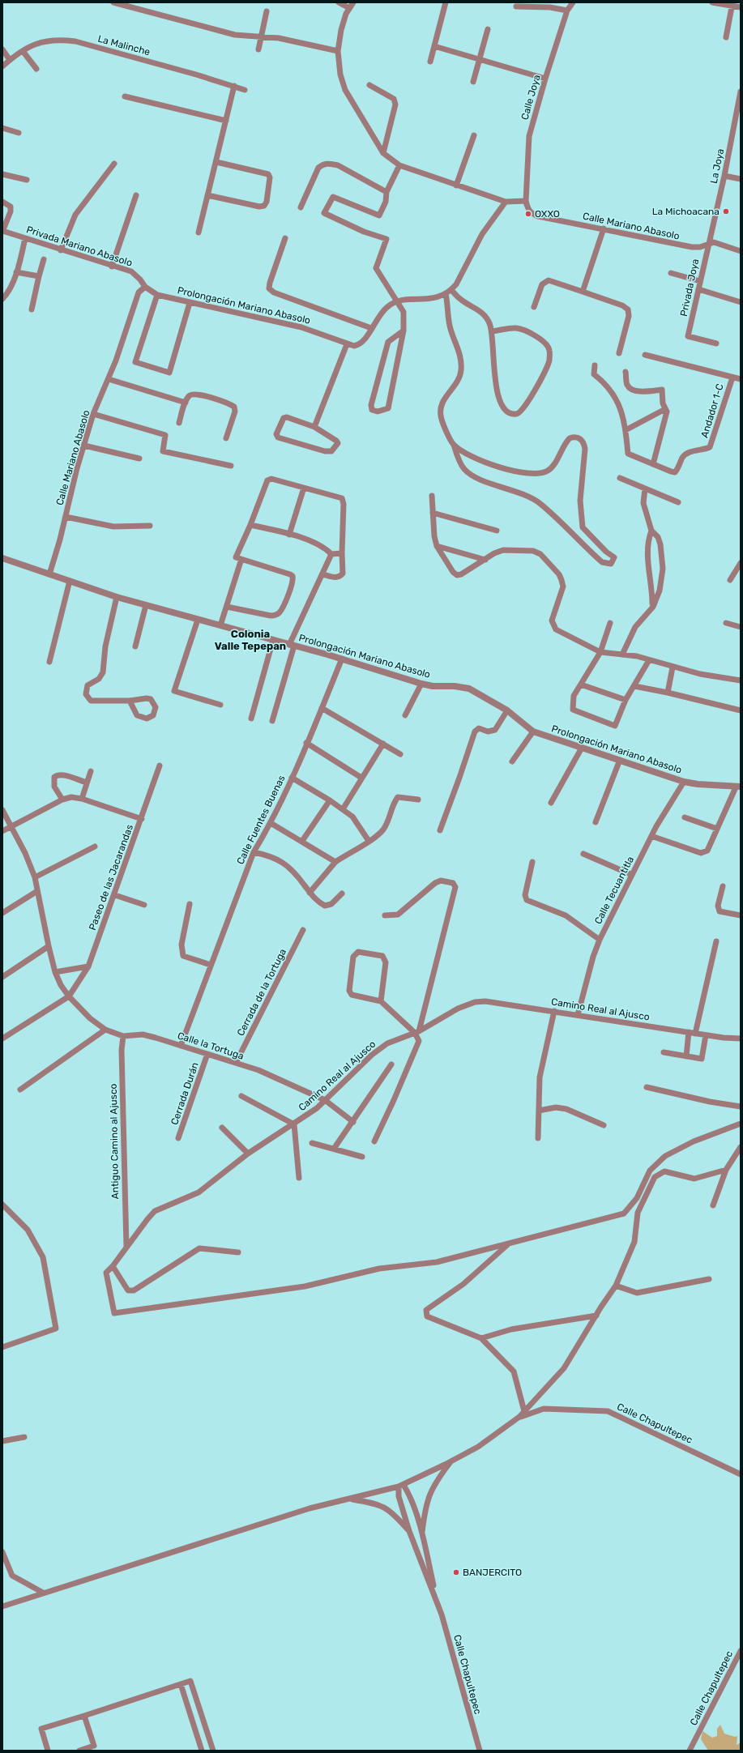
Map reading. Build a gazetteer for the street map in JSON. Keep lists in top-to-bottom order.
{
  "streets": {
    "street": [
      "La Malinche",
      "Calle Joya",
      "La Joya",
      "Calle Mariano Abasolo",
      "Privada Mariano Abasolo",
      "Privada Joya",
      "Prolongación Mariano Abasolo",
      "Andador 1-C",
      "Calle Fuentes Buenas",
      "Paseo de las Jacarandas",
      "Calle Tecuantitla",
      "Cerrada de la Tortuga",
      "Camino Real al Ajusco",
      "Calle la Tortuga",
      "Cerrada Durán",
      "Antiguo Camino al Ajusco",
      "Calle Chapultepec"
    ]
  },
  "crossings": [
    ["Calle Joya", "Calle Mariano Abasolo"],
    ["La Joya", "Calle Mariano Abasolo"],
    ["La Joya", "Privada Joya"],
    ["Calle Mariano Abasolo", "Privada Mariano Abasolo"],
    ["Calle Mariano Abasolo", "Privada Joya"],
    ["Calle Mariano Abasolo", "Prolongación Mariano Abasolo"],
    ["Privada Mariano Abasolo", "Prolongación Mariano Abasolo"],
    ["Prolongación Mariano Abasolo", "Calle Fuentes Buenas"],
    ["Prolongación Mariano Abasolo", "Calle Tecuantitla"],
    ["Calle Fuentes Buenas", "Calle la Tortuga"],
    ["Paseo de las Jacarandas", "Calle la Tortuga"],
    ["Calle Tecuantitla", "Camino Real al Ajusco"],
    ["Cerrada de la Tortuga", "Calle la Tortuga"],
    ["Camino Real al Ajusco", "Calle la Tortuga"],
    ["Camino Real al Ajusco", "Antiguo Camino al Ajusco"],
    ["Calle la Tortuga", "Cerrada Durán"],
    ["Calle la Tortuga", "Antiguo Camino al Ajusco"]
  ],
  "districts": ["Colonia Valle Tepepan"],
  "places": ["La Michoacana", "OXXO", "BANJERCITO"]
}
